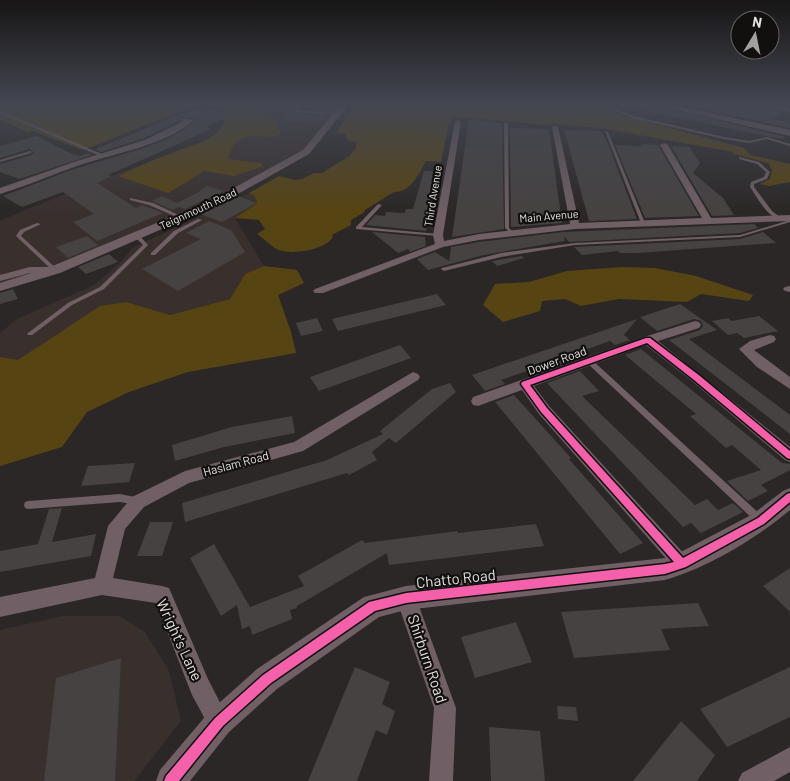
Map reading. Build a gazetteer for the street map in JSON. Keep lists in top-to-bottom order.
{
  "streets": {
    "street": [
      "Third Avenue",
      "Teignmouth Road",
      "Main Avenue",
      "Dower Road",
      "Haslam Road",
      "Chatto Road",
      "Wright's Lane",
      "Shirburn Road"
    ]
  },
  "crossings": [
    ["Third Avenue", "Main Avenue"],
    ["Dower Road", "Chatto Road"],
    ["Haslam Road", "Wright's Lane"],
    ["Chatto Road", "Wright's Lane"],
    ["Chatto Road", "Shirburn Road"]
  ],
  "north": "top"
}
